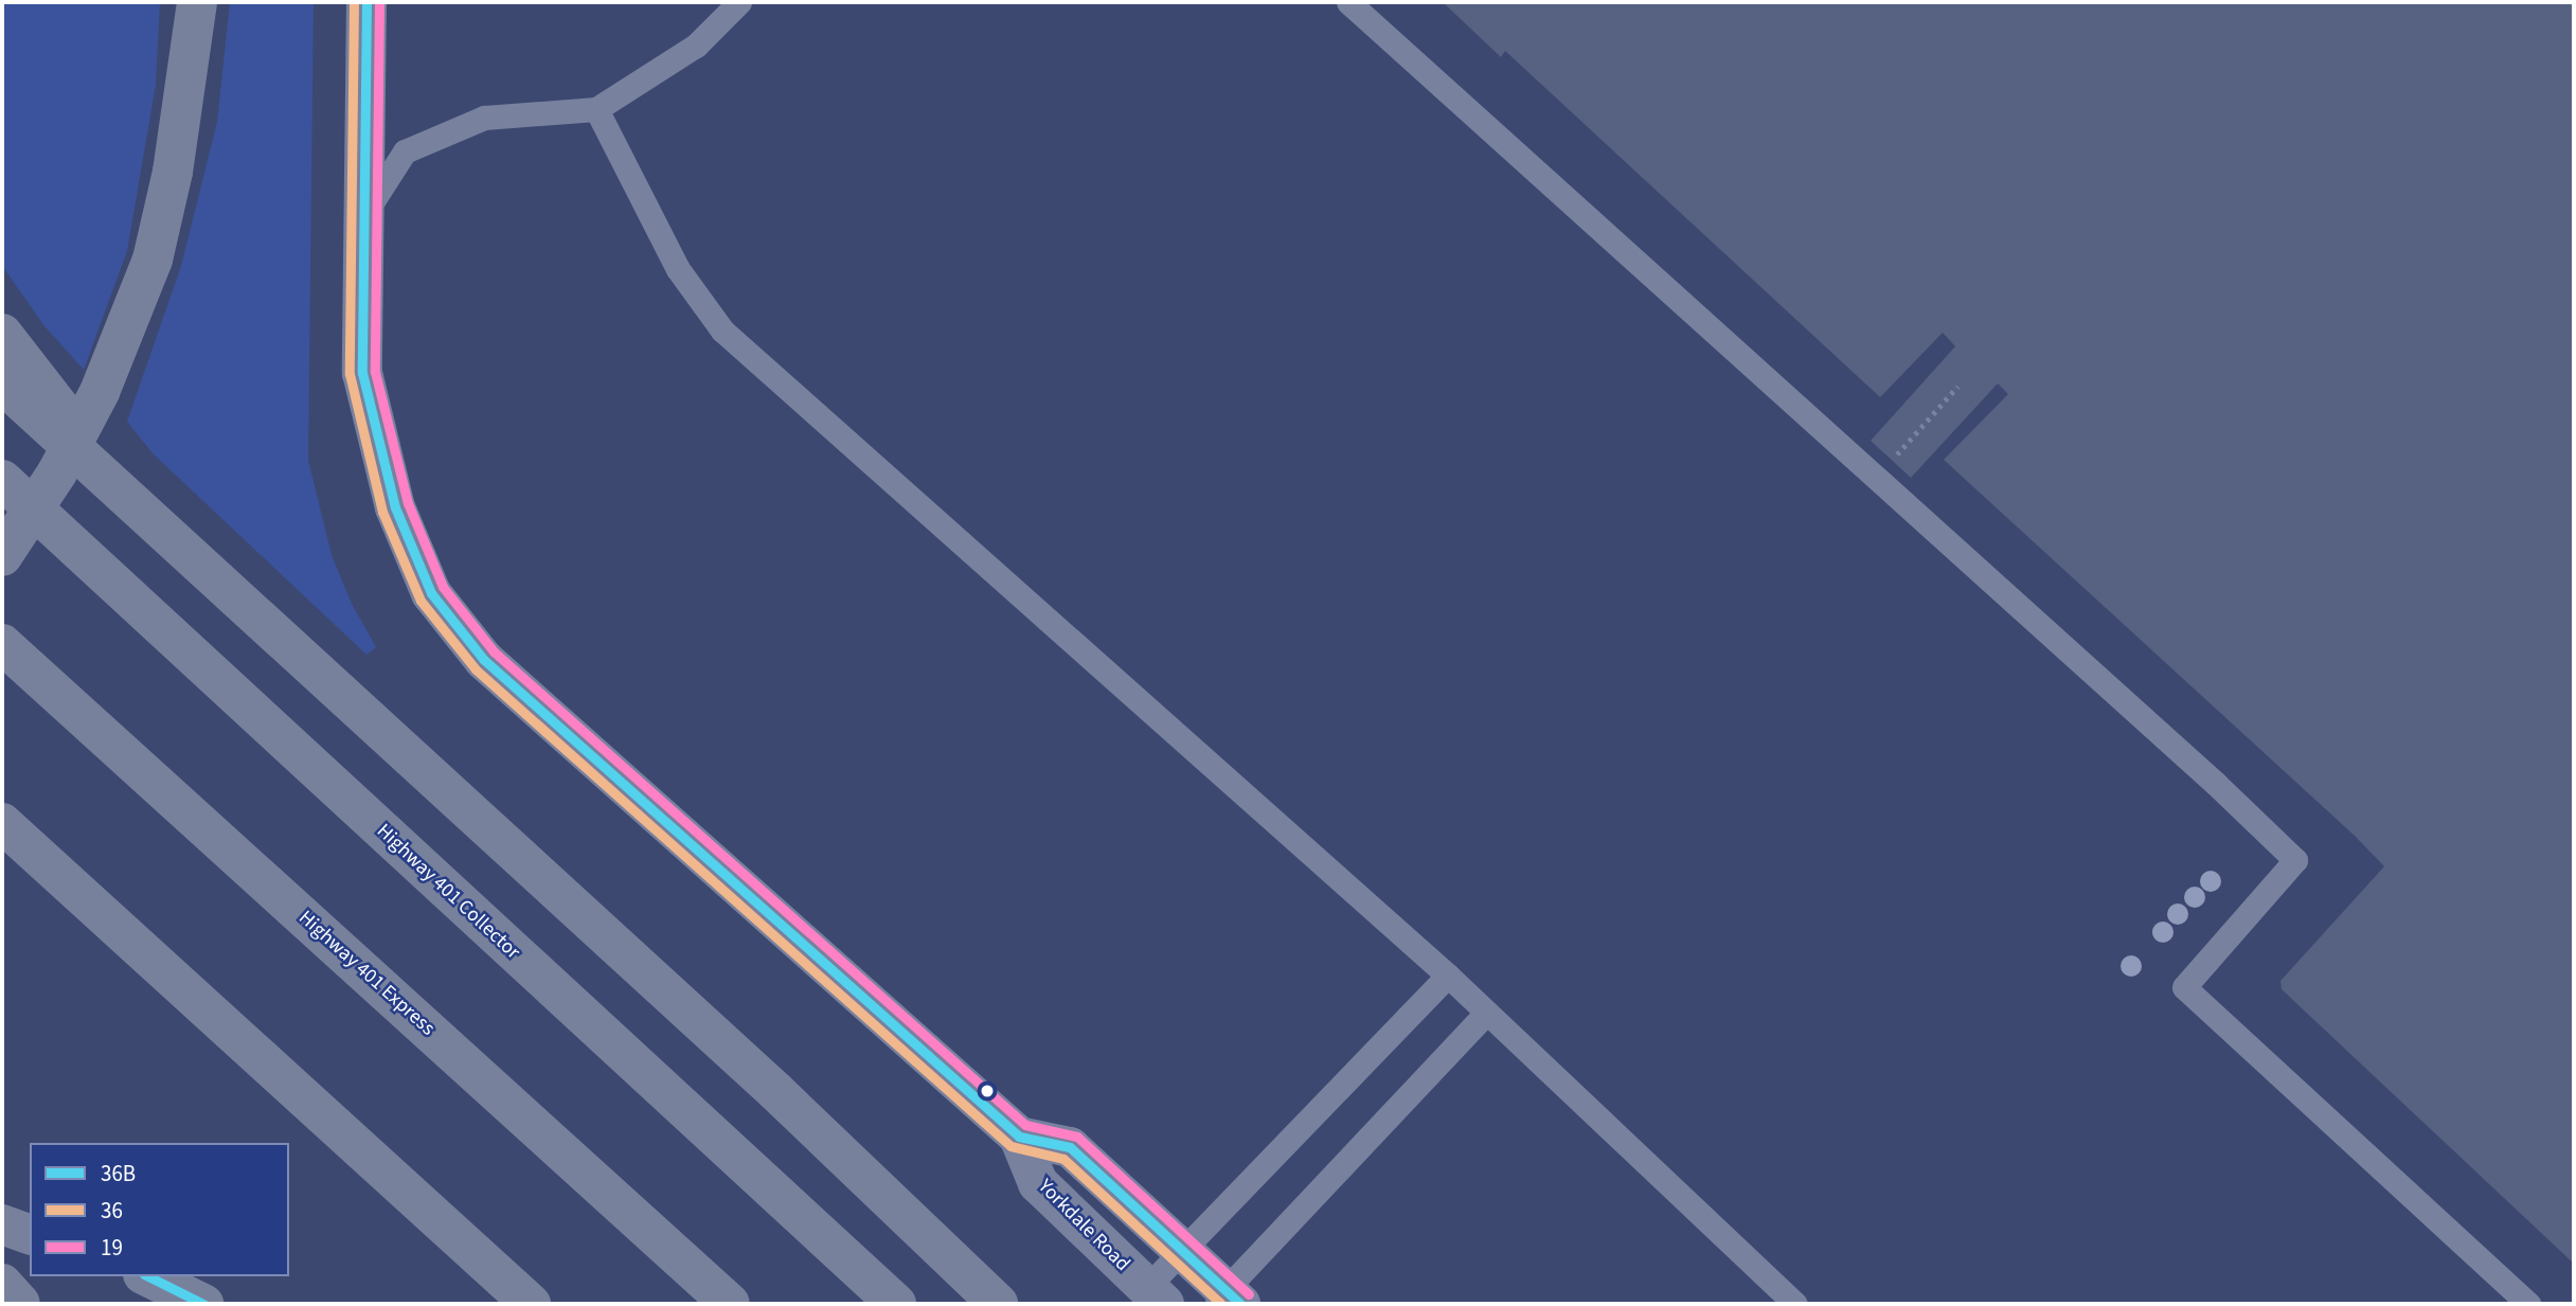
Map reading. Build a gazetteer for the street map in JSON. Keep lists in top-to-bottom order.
{
  "streets": {
    "highway": ["Highway 401 Collector", "Highway 401 Express"],
    "street": ["Yorkdale Road"]
  },
  "lines": ["transit line 36B", "transit line 36", "transit line 19"],
  "legend": ["36B", "36", "19"]
}
